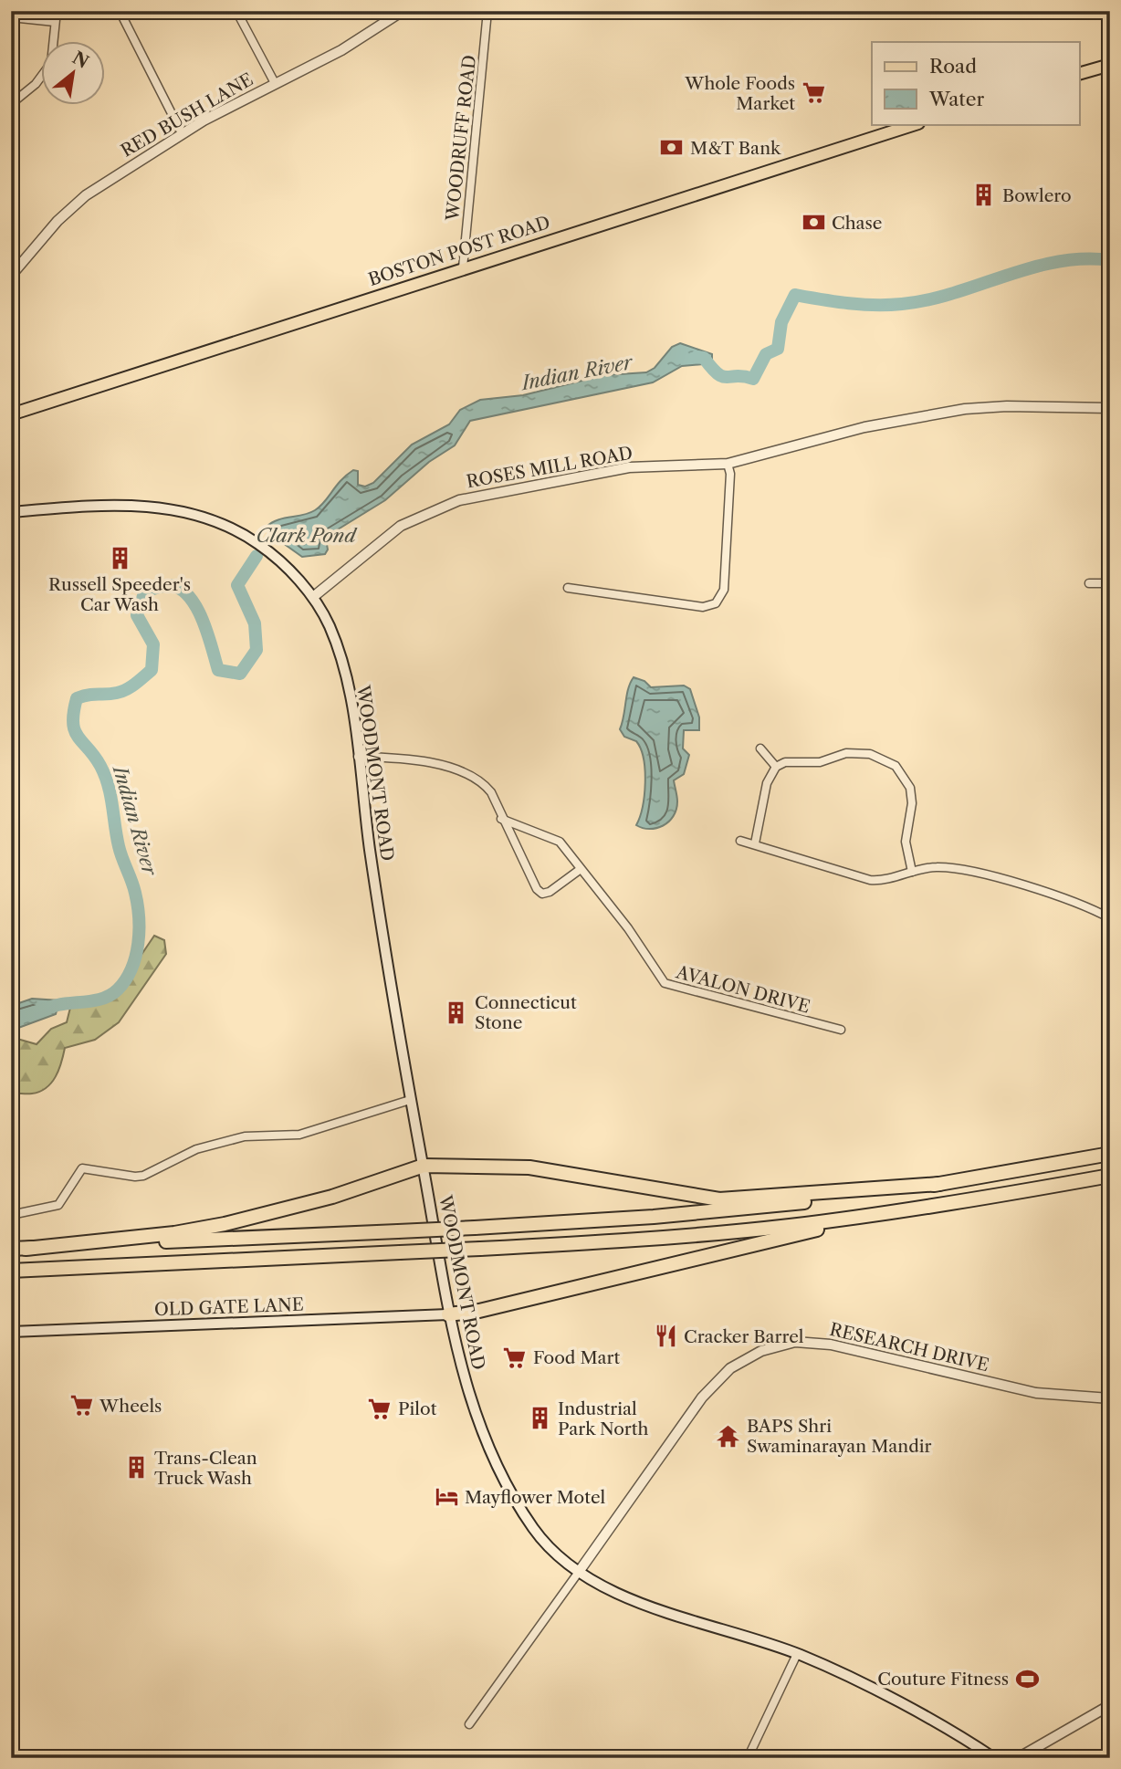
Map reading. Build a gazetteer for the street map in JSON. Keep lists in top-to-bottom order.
{
  "streets": {
    "main road": ["BOSTON POST ROAD", "WOODMONT ROAD", "OLD GATE LANE"],
    "street": [
      "RED BUSH LANE",
      "WOODRUFF ROAD",
      "ROSES MILL ROAD",
      "AVALON DRIVE",
      "RESEARCH DRIVE"
    ]
  },
  "crossings": [
    ["WOODRUFF ROAD", "BOSTON POST ROAD"],
    ["ROSES MILL ROAD", "WOODMONT ROAD"],
    ["WOODMONT ROAD", "OLD GATE LANE"],
    ["WOODMONT ROAD", "RESEARCH DRIVE"]
  ],
  "water": ["Indian River", "Clark Pond"],
  "places": {
    "supermarket": [
      "Whole Foods Market",
      "Food Mart",
      "Wheels",
      "Pilot"
    ],
    "bank": ["M&T Bank", "Chase"],
    "building": [
      "Bowlero",
      "Russell Speeder's Car Wash",
      "Connecticut Stone",
      "Industrial Park North",
      "Trans-Clean Truck Wash"
    ],
    "restaurant": ["Cracker Barrel"],
    "temple": ["BAPS Shri Swaminarayan Mandir"],
    "hotel": ["Mayflower Motel"],
    "sports": ["Couture Fitness"]
  },
  "legend": ["Road", "Water"],
  "north": "top right"
}
